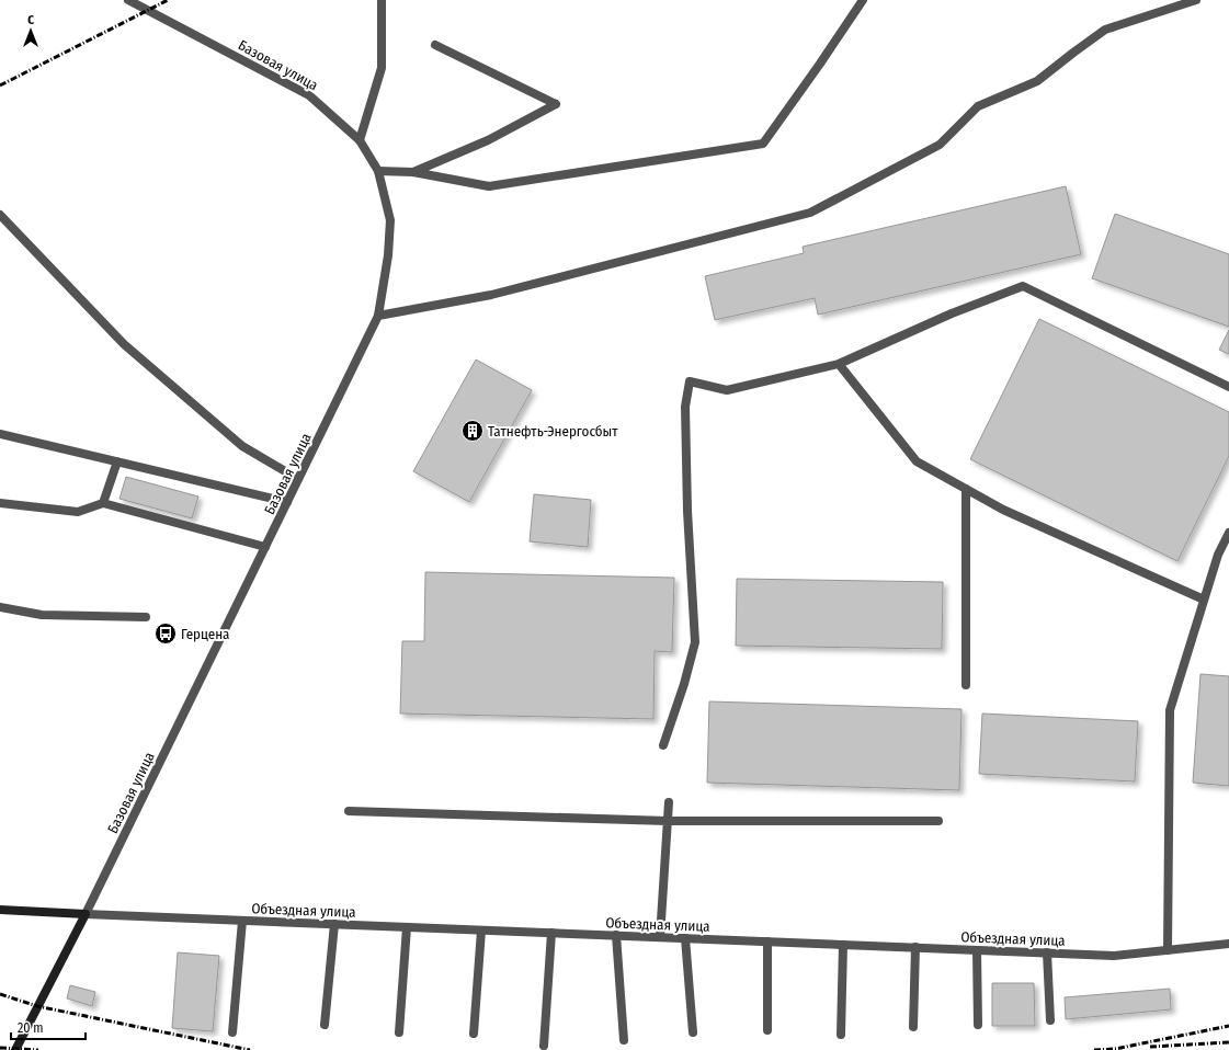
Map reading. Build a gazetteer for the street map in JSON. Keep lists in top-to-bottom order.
{
  "streets": {
    "main road": ["Базовая улица"],
    "street": ["Объездная улица"]
  },
  "crossings": [
    ["Базовая улица", "Объездная улица"]
  ],
  "places": {
    "building": ["Татнефть-Энергосбыт"],
    "bus stop": ["Герцена"]
  },
  "scale_bar": "20 m",
  "north": "top"
}
